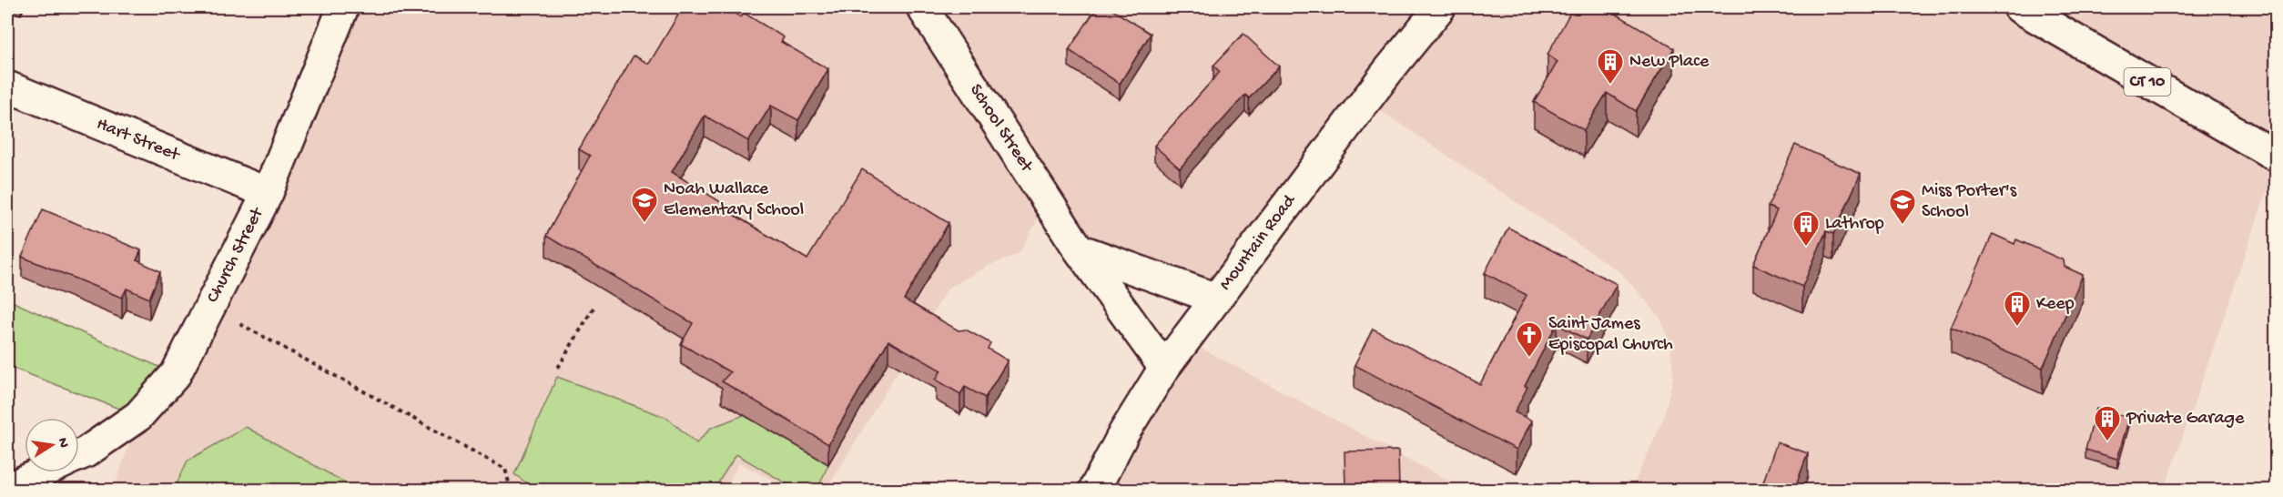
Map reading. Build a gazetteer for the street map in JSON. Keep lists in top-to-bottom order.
{
  "streets": {
    "main road": [
      "CT 10",
      "School Street",
      "Hart Street",
      "Mountain Road",
      "Church Street"
    ]
  },
  "crossings": [
    ["School Street", "Mountain Road"],
    ["Hart Street", "Church Street"]
  ],
  "places": {
    "building": [
      "New Place",
      "Lathrop",
      "Keep",
      "Private Garage"
    ],
    "school or university": ["Noah Wallace Elementary School", "Miss Porter's School"],
    "church": ["Saint James Episcopal Church"]
  },
  "north": "right"
}
